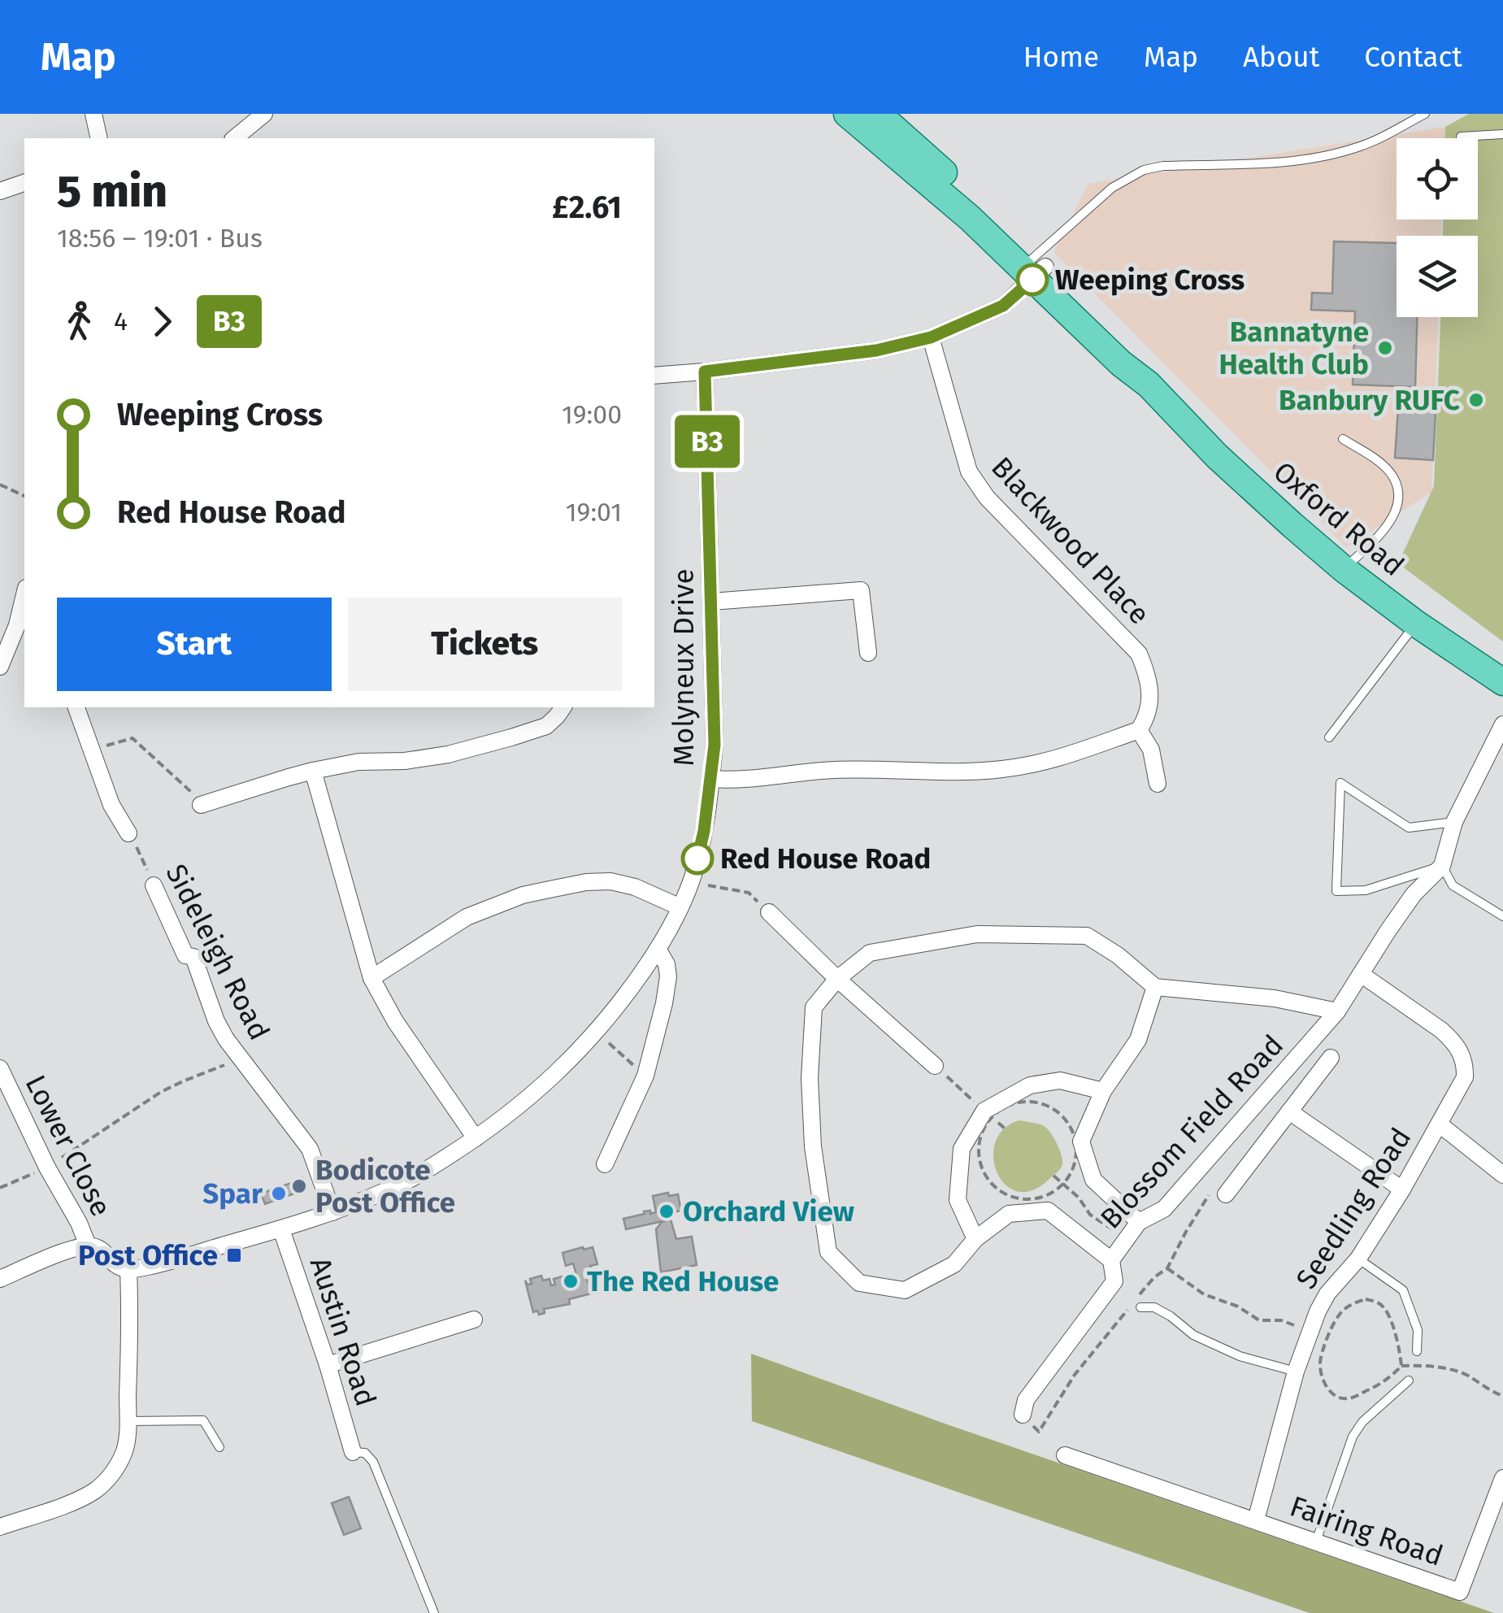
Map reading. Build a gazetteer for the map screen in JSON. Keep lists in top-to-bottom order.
{
  "streets": {
    "main road": ["Oxford Road"],
    "street": [
      "Blackwood Place",
      "Molyneux Drive",
      "Sideleigh Road",
      "Blossom Field Road",
      "Lower Close",
      "Seedling Road",
      "Austin Road",
      "Fairing Road"
    ]
  },
  "crossings": [
    ["Molyneux Drive", "Sideleigh Road"],
    ["Molyneux Drive", "Lower Close"],
    ["Molyneux Drive", "Austin Road"],
    ["Blossom Field Road", "Seedling Road"],
    ["Seedling Road", "Fairing Road"]
  ],
  "places": {
    "other": [
      "Weeping Cross",
      "Bannatyne Health Club",
      "Banbury RUFC",
      "Red House Road",
      "Bodicote Post Office",
      "Spar",
      "Orchard View",
      "The Red House"
    ],
    "transit": ["Post Office"]
  },
  "lines": ["bus line B3"],
  "page": {
    "header": "Map",
    "nav": [
      "Home",
      "Map",
      "About",
      "Contact"
    ],
    "on_map": "B3",
    "heading": ["5 min", "18:56 – 19:01 · Bus", "£2.61"],
    "legs": ["4", "B3"],
    "list": [
      {
        "name": "Weeping Cross",
        "value": "19:00"
      },
      {
        "name": "Red House Road",
        "value": "19:01"
      }
    ],
    "buttons": ["Start", "Tickets"]
  }
}
